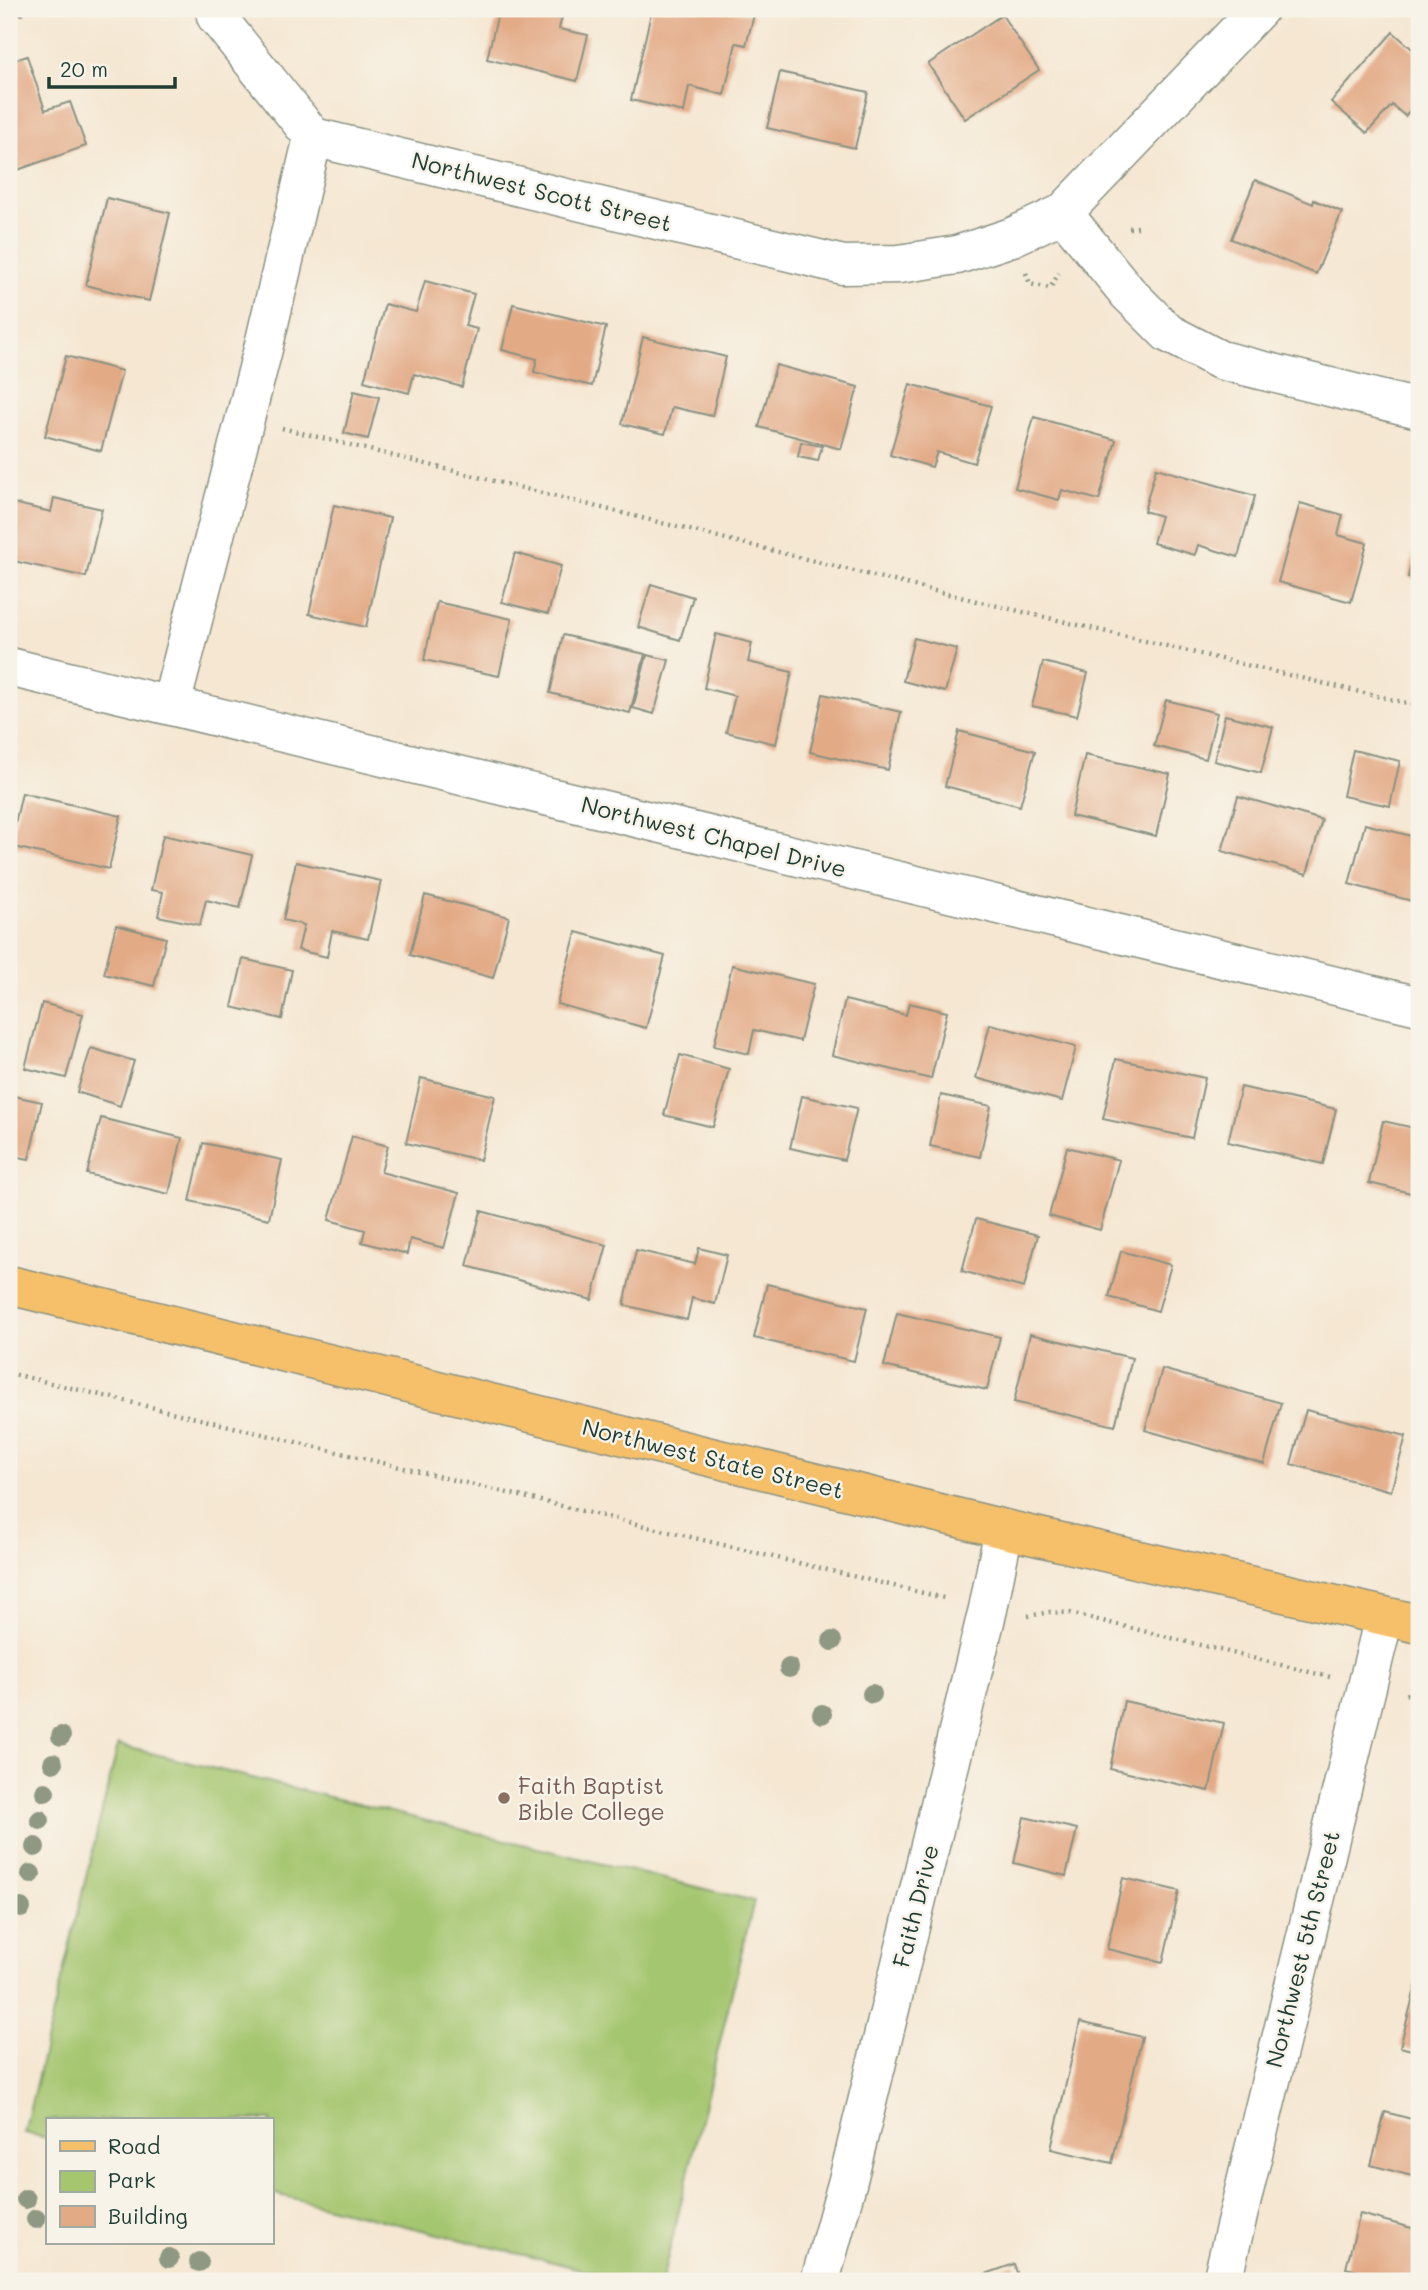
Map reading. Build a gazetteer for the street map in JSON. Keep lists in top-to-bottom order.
{
  "streets": {
    "main road": ["Northwest State Street"],
    "street": [
      "Northwest Scott Street",
      "Northwest Chapel Drive",
      "Faith Drive",
      "Northwest 5th Street"
    ]
  },
  "crossings": [
    ["Northwest State Street", "Faith Drive"],
    ["Northwest State Street", "Northwest 5th Street"]
  ],
  "places": ["Faith Baptist Bible College"],
  "legend": ["Road", "Park", "Building"],
  "scale_bar": "20 m"
}
